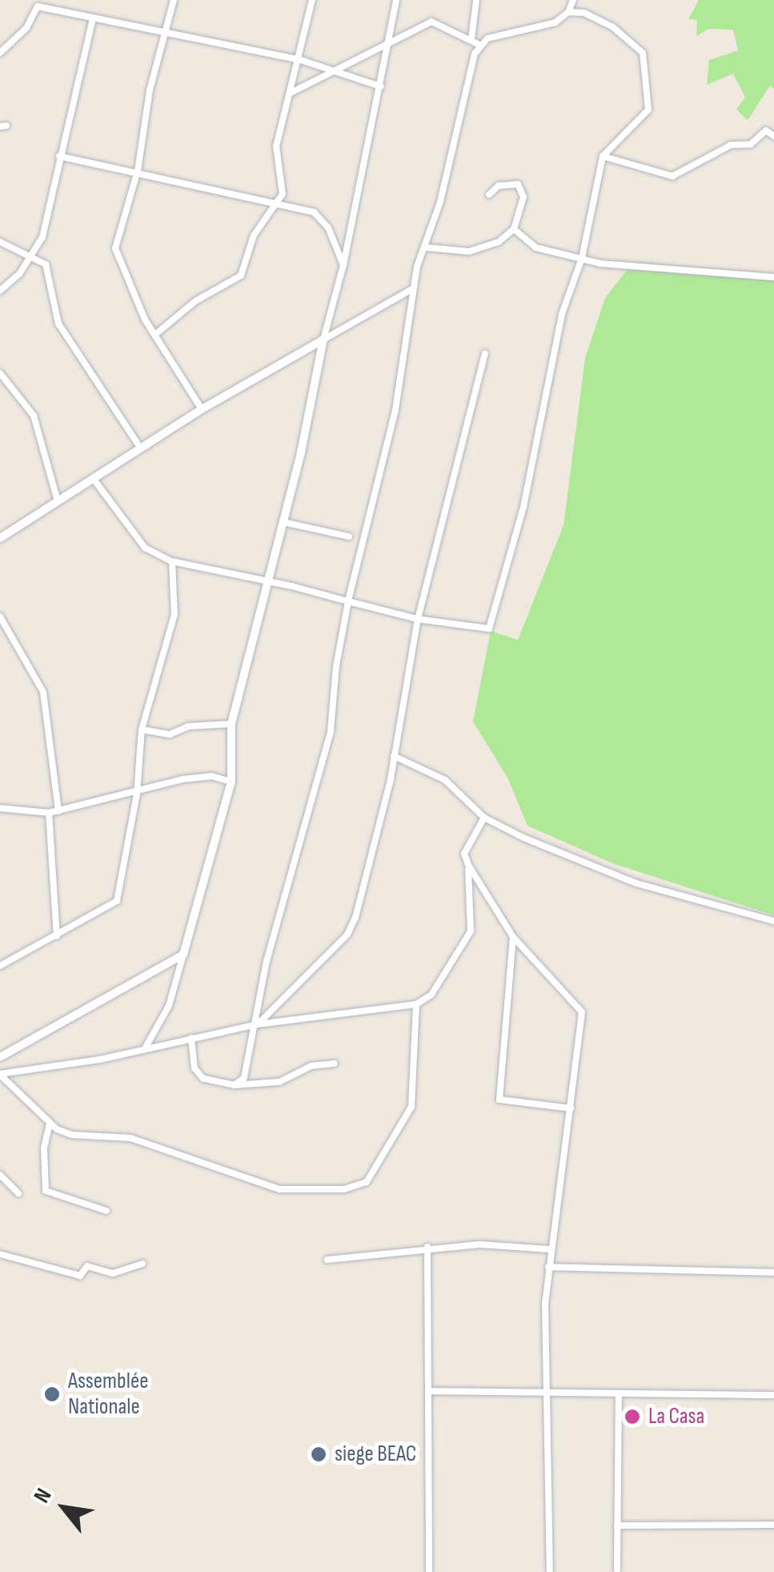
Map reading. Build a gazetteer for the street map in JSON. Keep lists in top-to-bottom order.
{
  "places": ["Assemblée Nationale", "La Casa", "siege BEAC"],
  "north": "top left"
}
